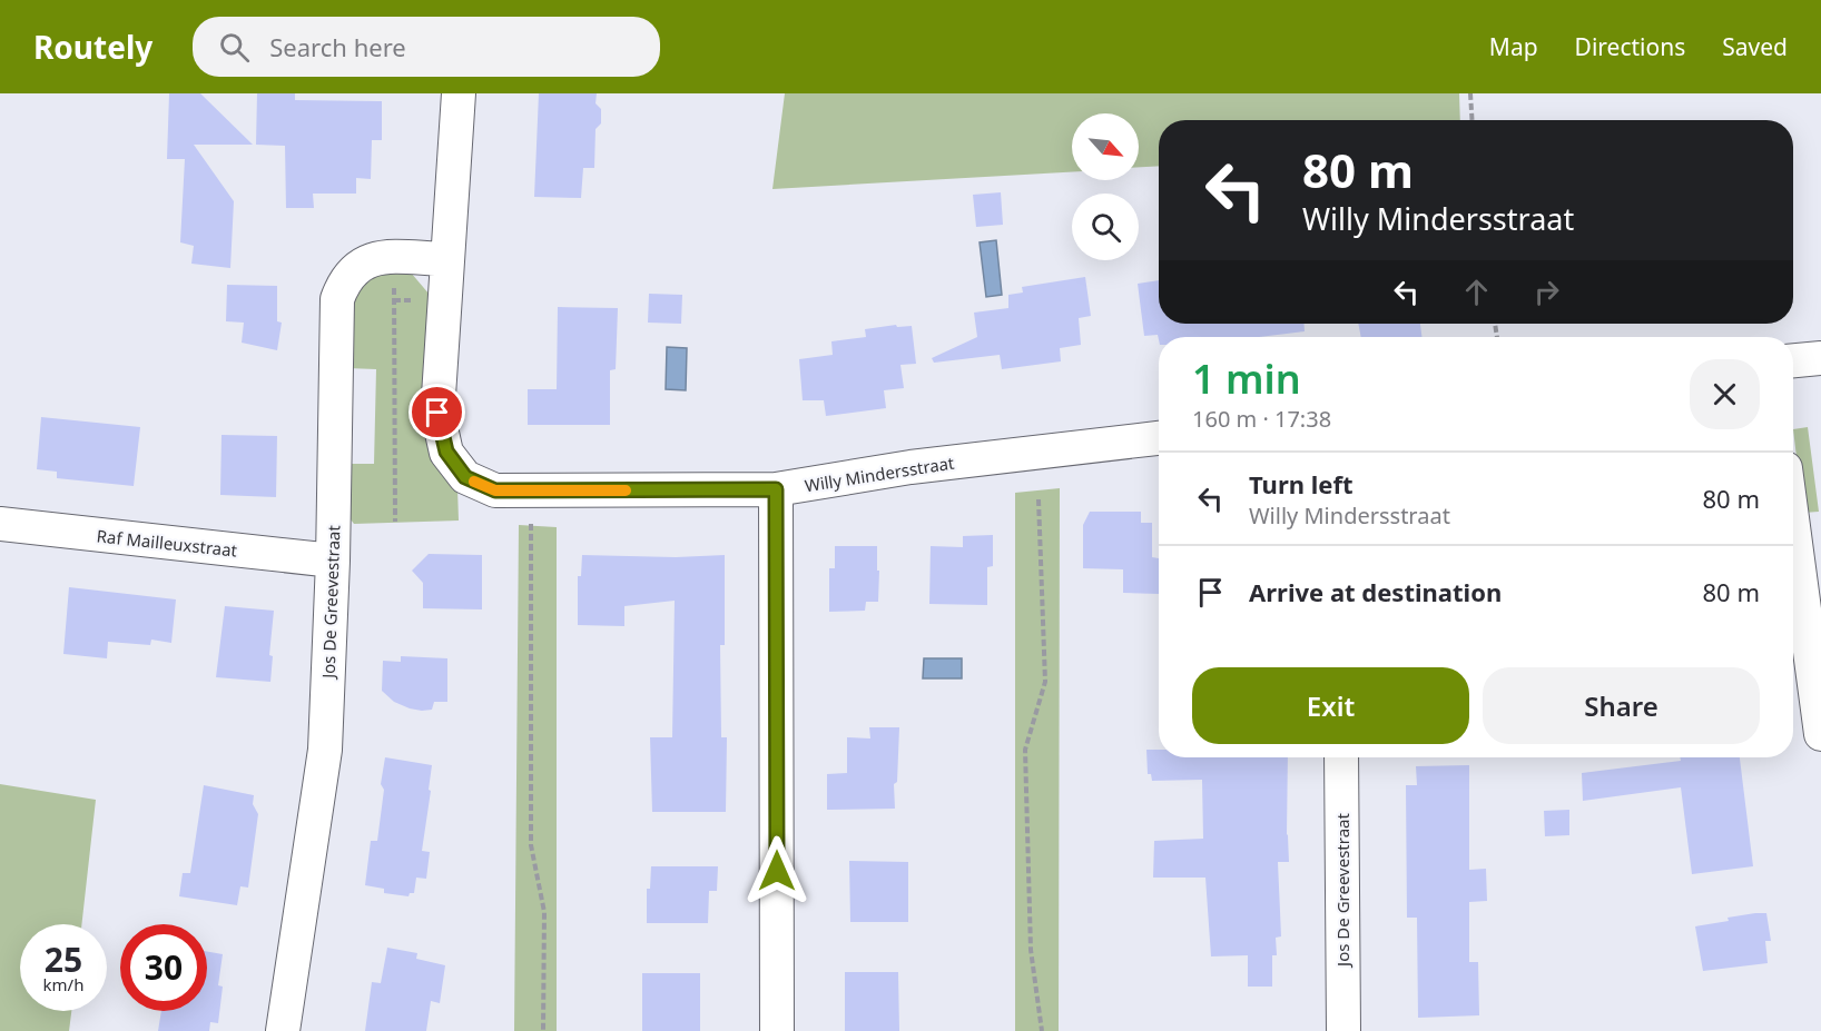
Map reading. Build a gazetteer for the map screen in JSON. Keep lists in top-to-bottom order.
{
  "streets": {
    "street": ["Willy Mindersstraat", "Raf Mailleuxstraat", "Jos De Greevestraat"]
  },
  "crossings": [
    ["Willy Mindersstraat", "Jos De Greevestraat"],
    ["Raf Mailleuxstraat", "Jos De Greevestraat"]
  ],
  "north": "bottom right",
  "page": {
    "header": "Routely",
    "search": "Search here",
    "nav": ["Map", "Directions", "Saved"],
    "turn": ["80 m", "Willy Mindersstraat"],
    "heading": ["1 min", "160 m · 17:38"],
    "list": [
      {
        "name": "Turn left",
        "note": "Willy Mindersstraat",
        "value": "80 m"
      },
      {
        "name": "Arrive at destination",
        "value": "80 m"
      }
    ],
    "buttons": ["Exit", "Share"],
    "speed": "25 km/h",
    "limit": "30"
  }
}
